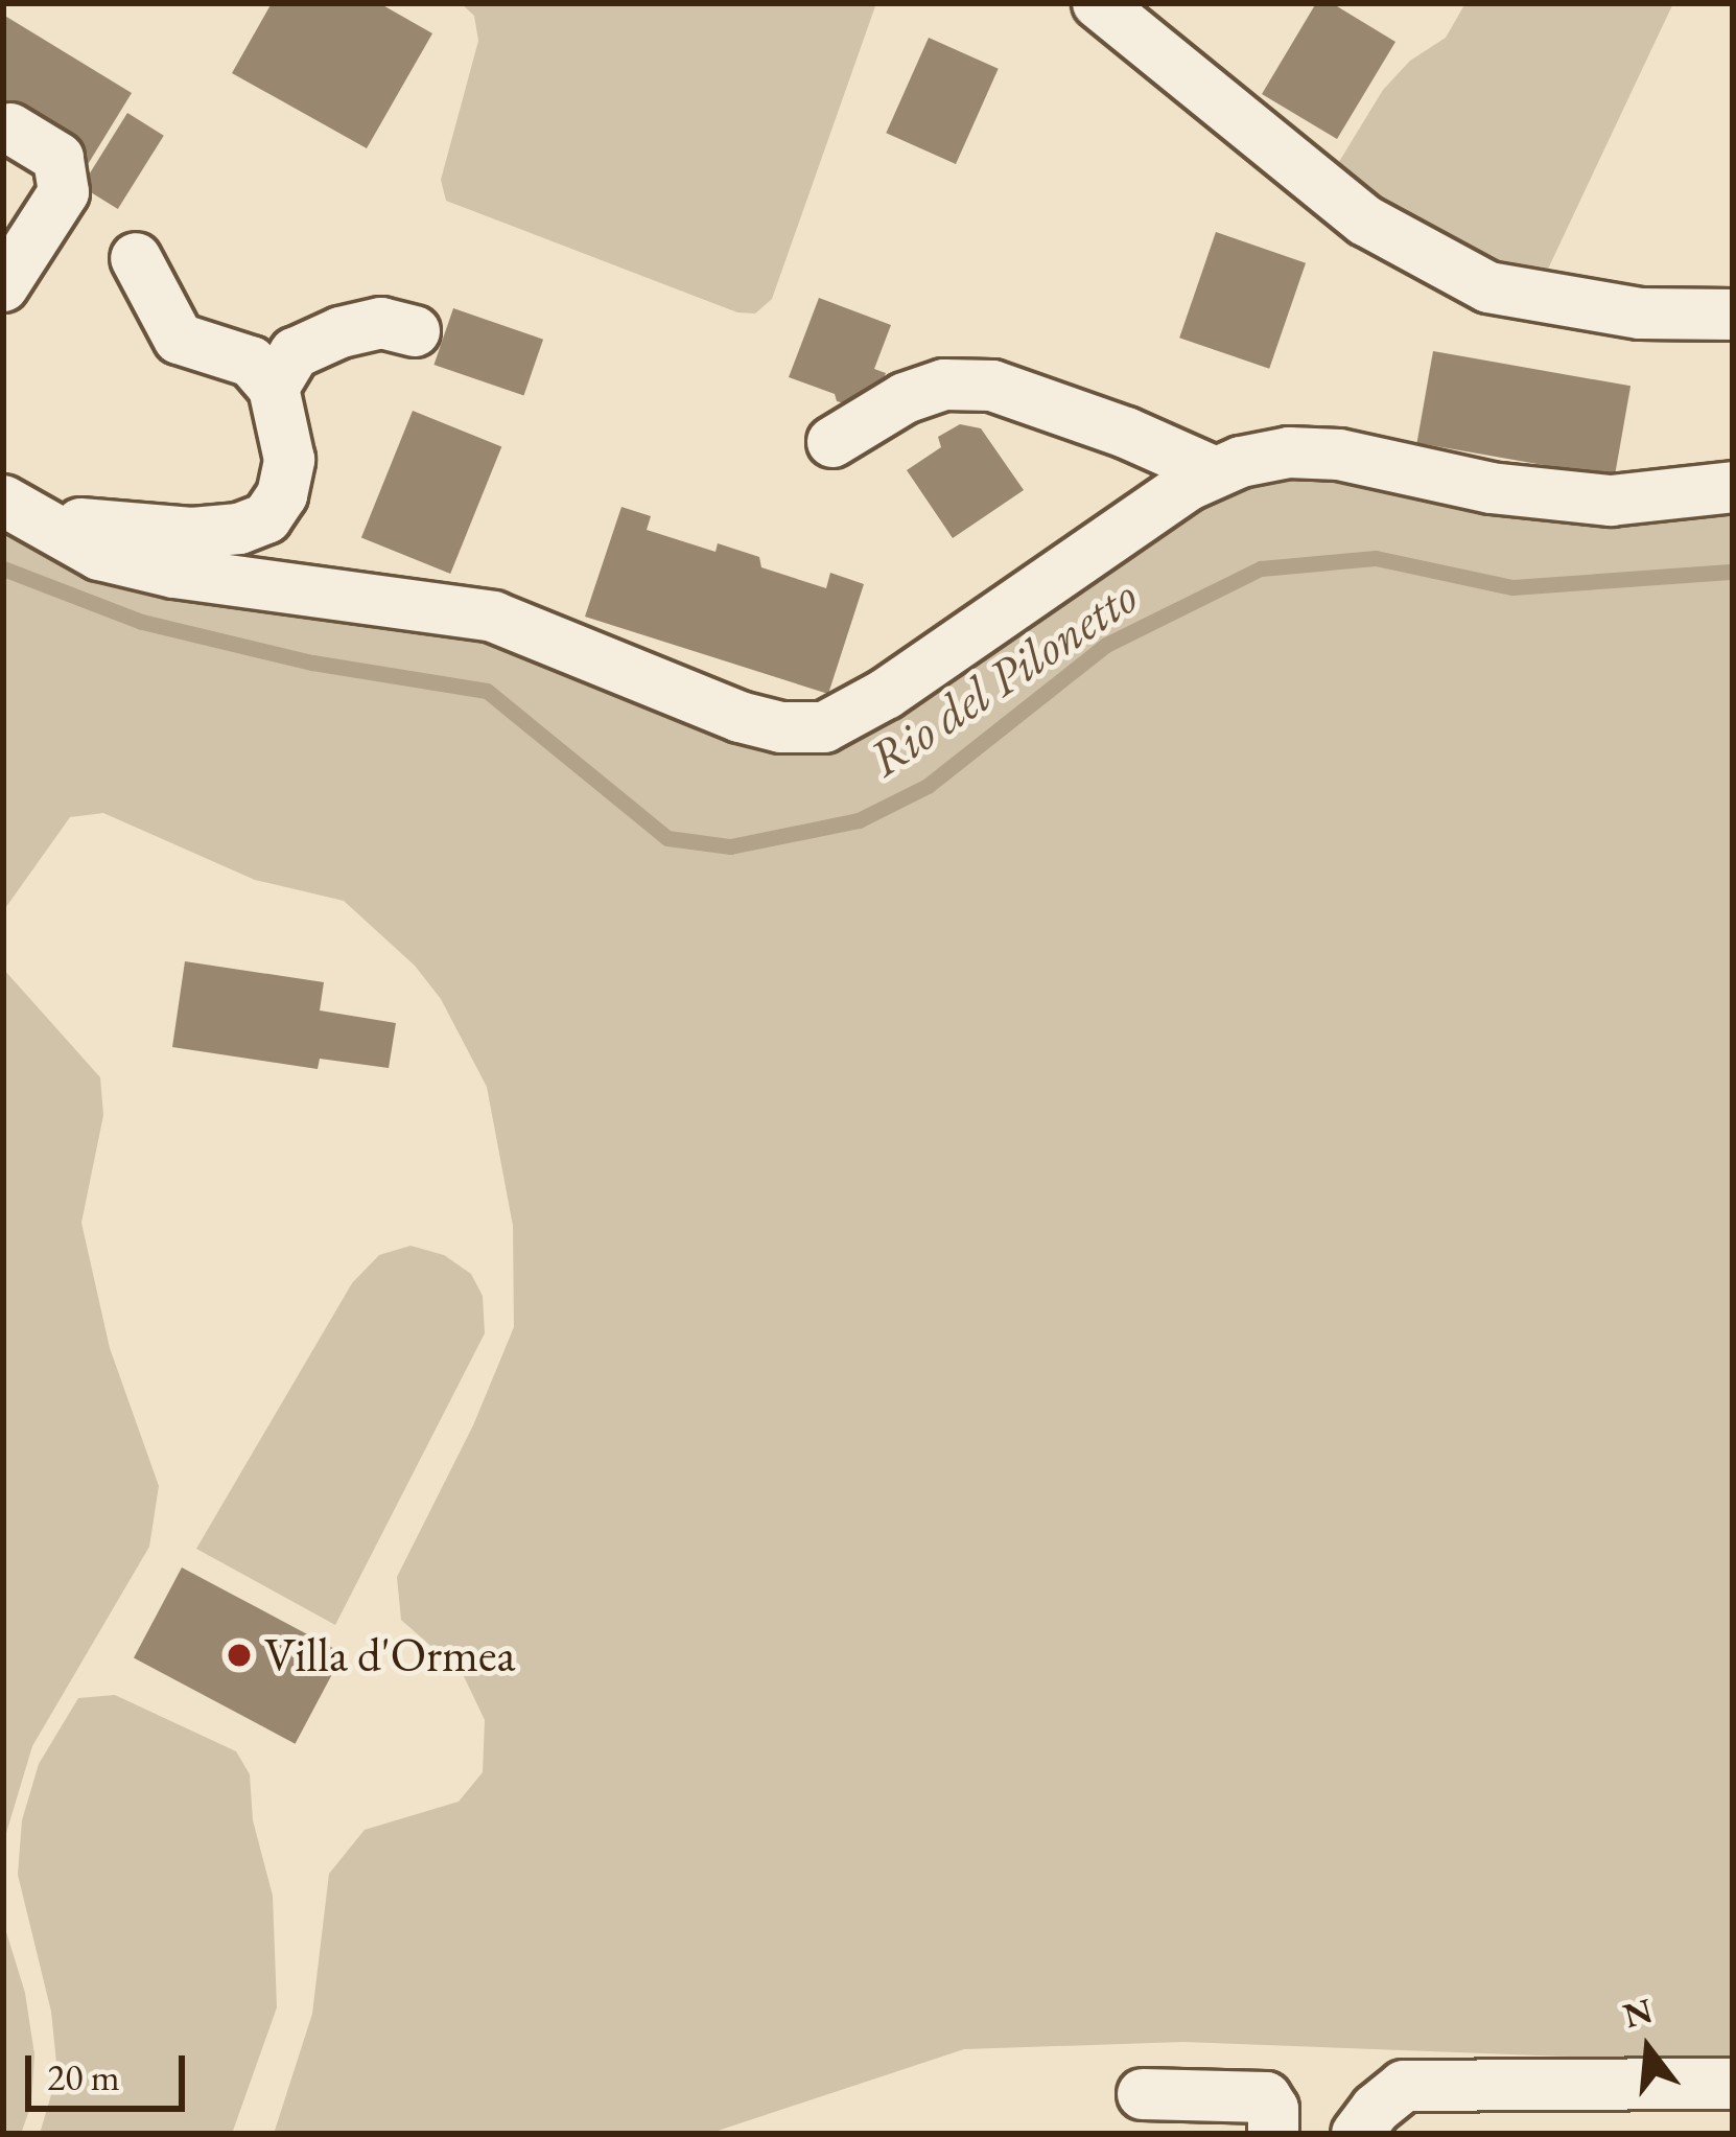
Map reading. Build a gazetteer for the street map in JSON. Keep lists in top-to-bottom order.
{
  "water": ["Rio del Pilonetto"],
  "places": ["Villa d'Ormea"],
  "scale_bar": "20 m",
  "north": "top"
}
